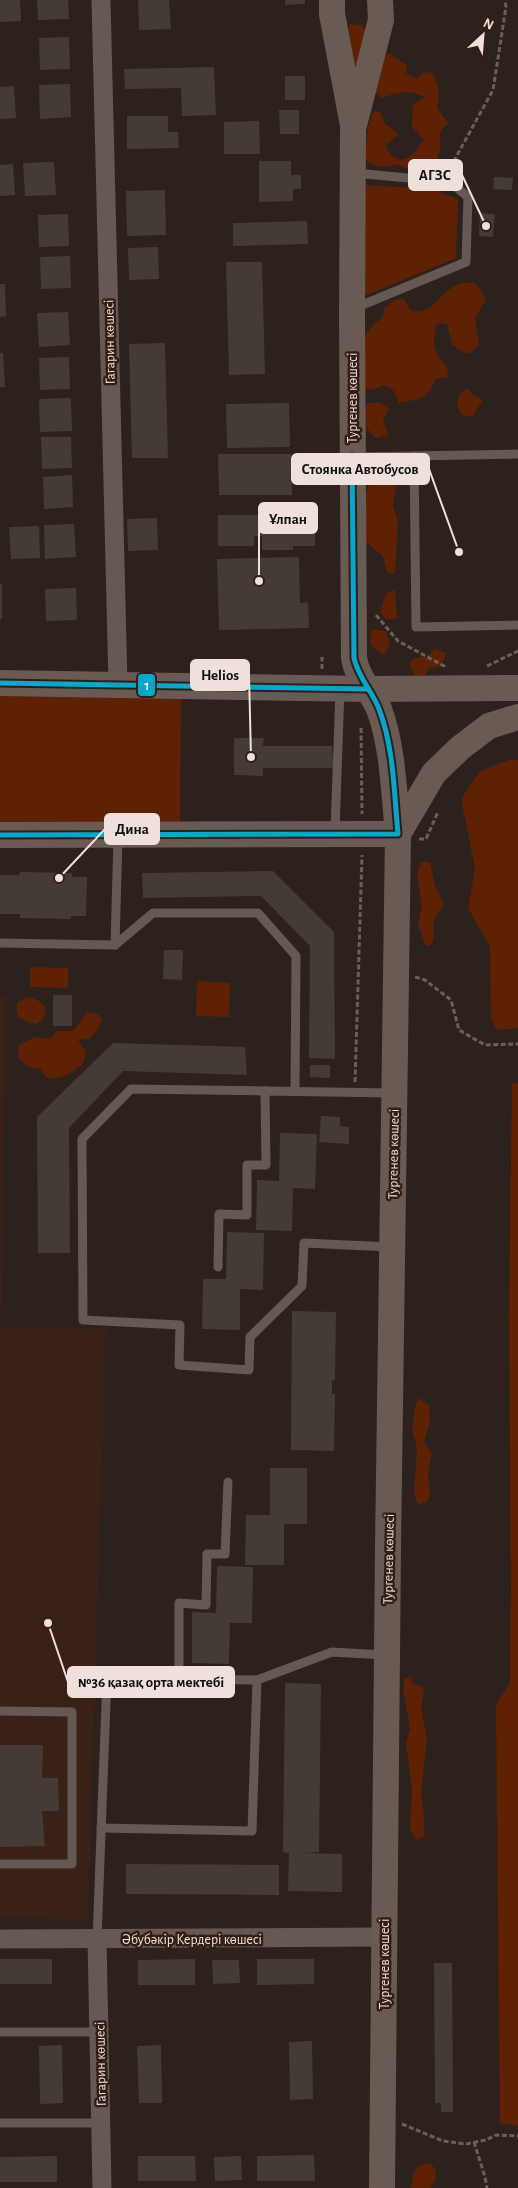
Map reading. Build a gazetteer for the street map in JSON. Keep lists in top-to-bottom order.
{
  "streets": {
    "main road": ["Тургенев көшесі"],
    "street": ["Гагарин көшесі", "Әбубәкір Кердері көшесі"]
  },
  "crossings": [
    ["Гагарин көшесі", "Әбубәкір Кердері көшесі"],
    ["Тургенев көшесі", "Әбубәкір Кердері көшесі"]
  ],
  "places": [
    "АГЗС",
    "Стоянка Автобусов",
    "Ұлпан",
    "Helios",
    "Дина",
    "№36 қазақ орта мектебі"
  ],
  "lines": ["transit line 1"],
  "north": "top right"
}
